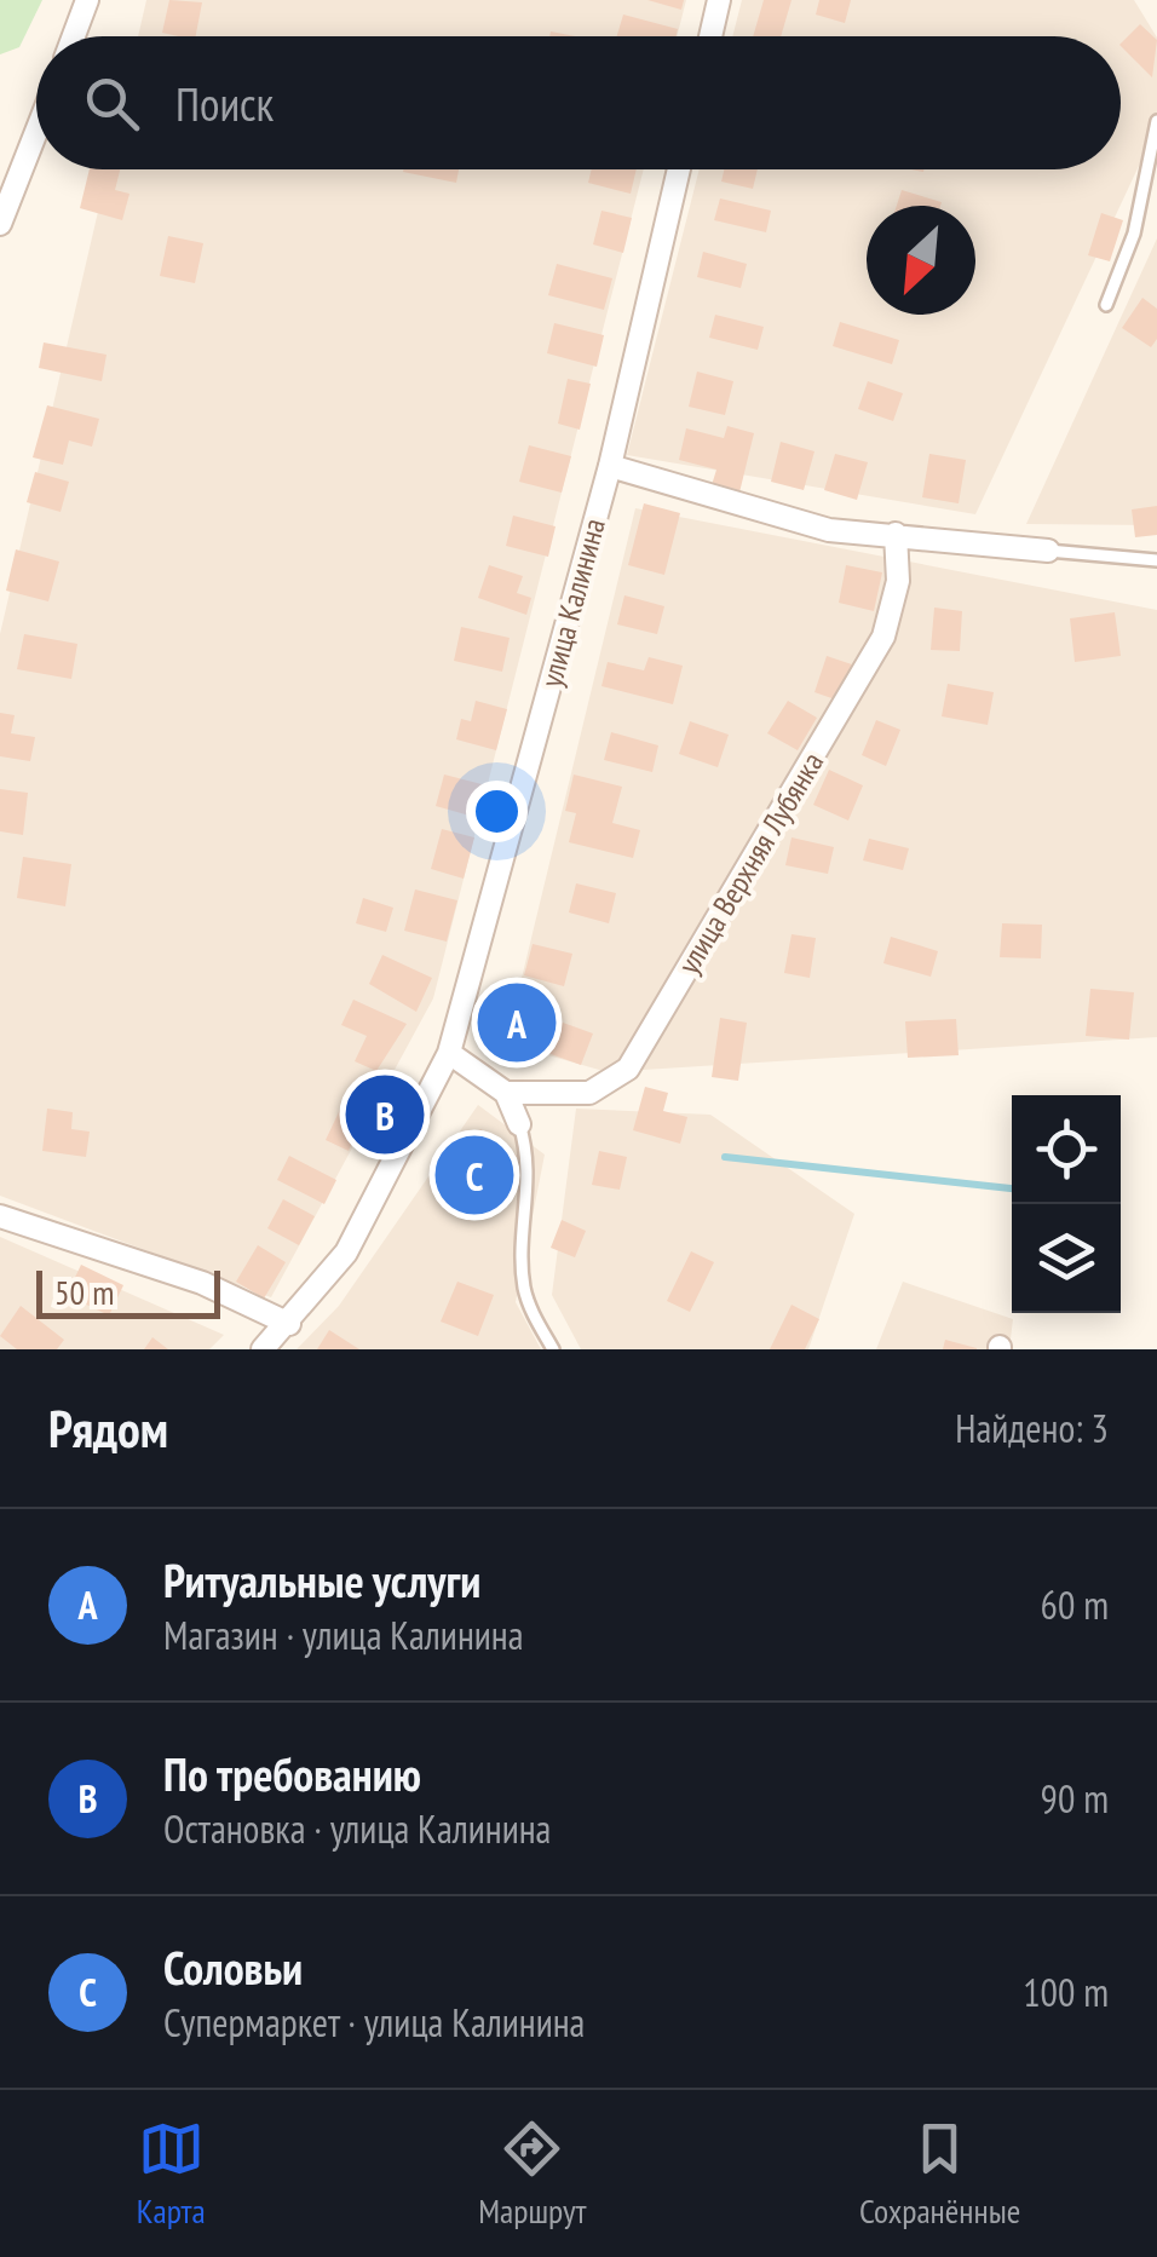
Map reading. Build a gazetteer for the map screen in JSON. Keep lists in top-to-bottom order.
{
  "streets": {
    "street": ["улица Калинина", "улица Верхняя Лубянка"]
  },
  "scale_bar": "50 m",
  "north": "bottom left",
  "page": {
    "search": "Поиск",
    "pins": ["A", "B", "C"],
    "scale": "50 m",
    "heading": ["Рядом", "Найдено: 3"],
    "list": [
      {
        "mark": "A",
        "name": "Ритуальные услуги",
        "note": "Магазин · улица Калинина",
        "value": "60 m"
      },
      {
        "mark": "B",
        "name": "По требованию",
        "note": "Остановка · улица Калинина",
        "value": "90 m"
      },
      {
        "mark": "C",
        "name": "Соловьи",
        "note": "Супермаркет · улица Калинина",
        "value": "100 m"
      }
    ],
    "nav": ["Карта", "Маршрут", "Сохранённые"]
  }
}
